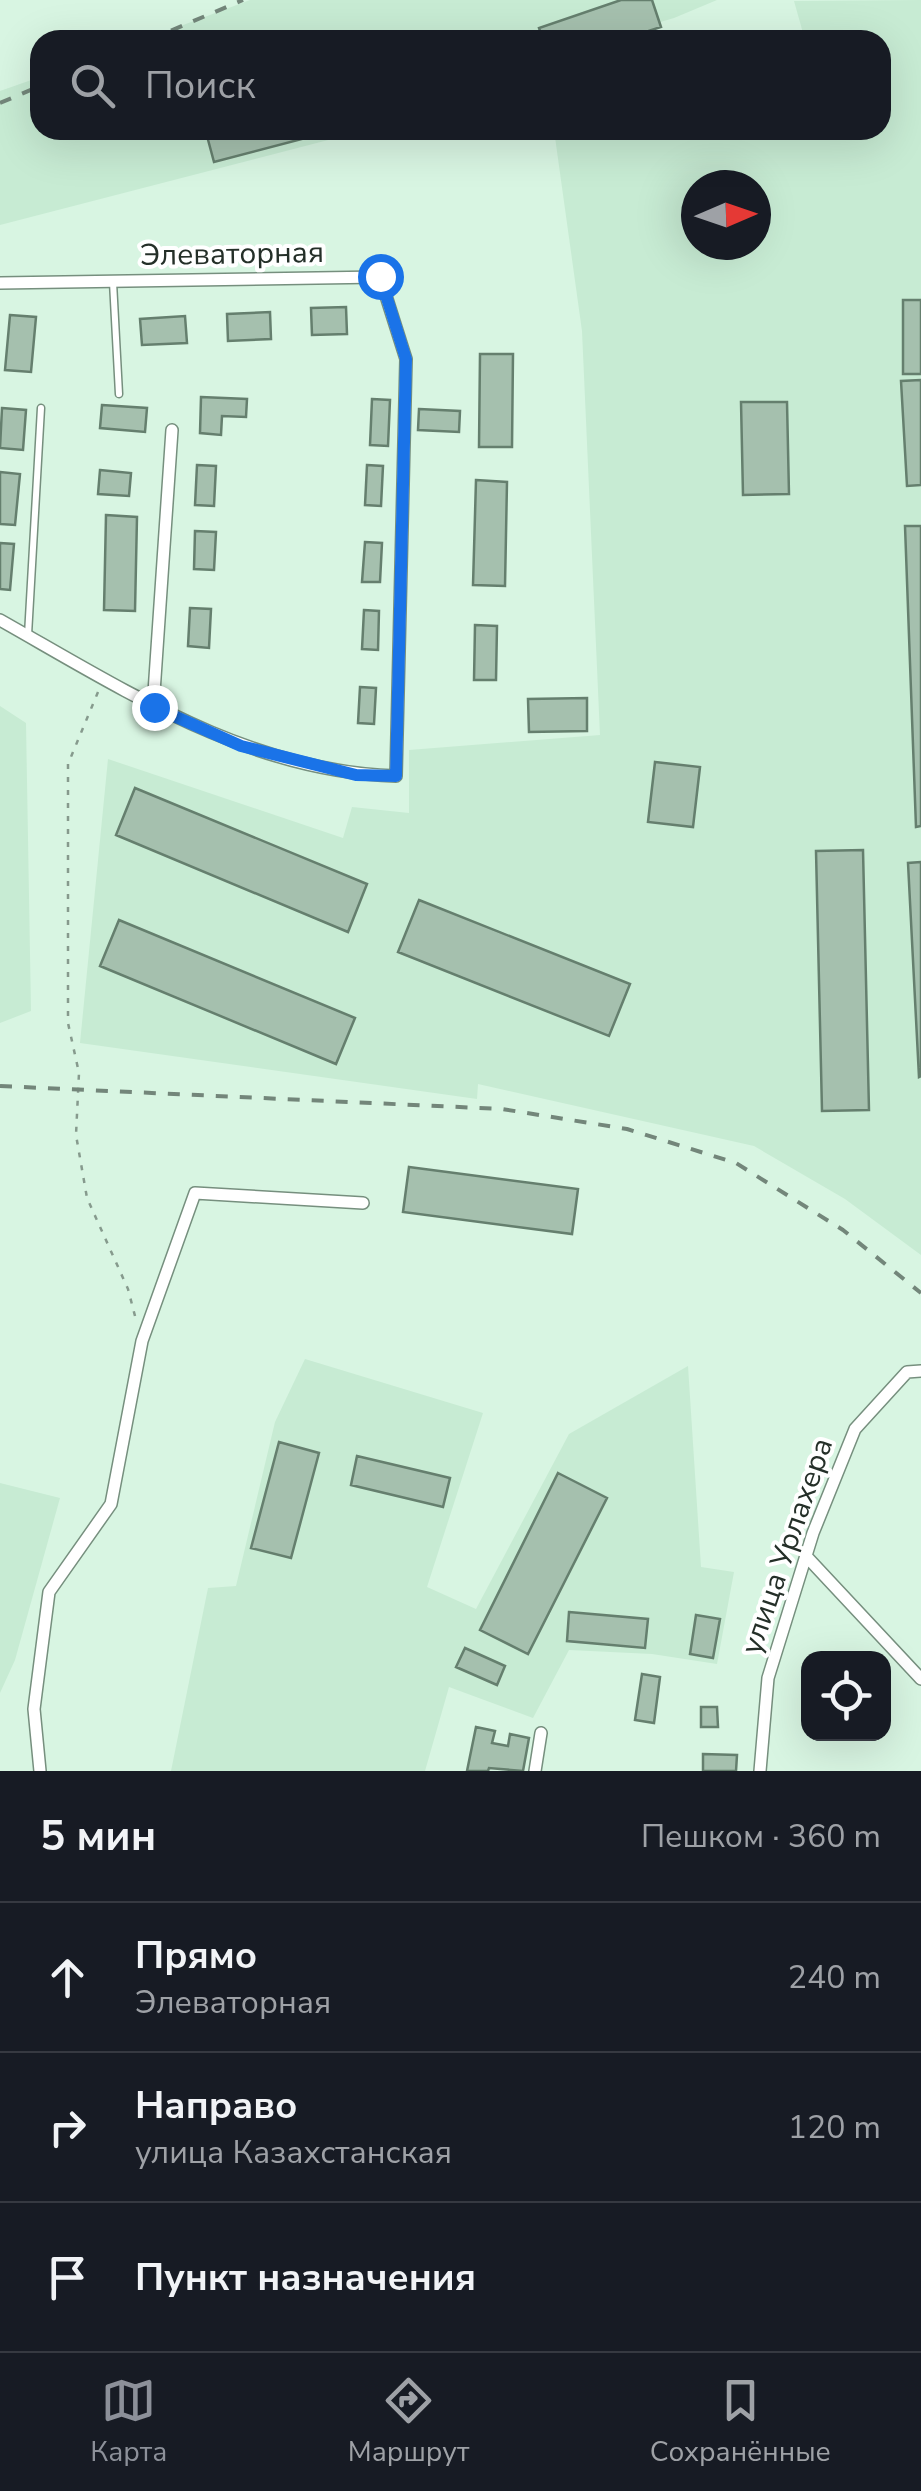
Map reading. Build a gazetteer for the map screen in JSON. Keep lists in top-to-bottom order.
{
  "streets": {
    "street": ["Элеваторная", "улица Урлахера"]
  },
  "north": "right",
  "page": {
    "search": "Поиск",
    "heading": ["5 мин", "Пешком · 360 m"],
    "list": [
      ["Прямо", "Элеваторная", "240 m"],
      ["Направо", "улица Казахстанская", "120 m"],
      "Пункт назначения"
    ],
    "nav": ["Карта", "Маршрут", "Сохранённые"]
  }
}
